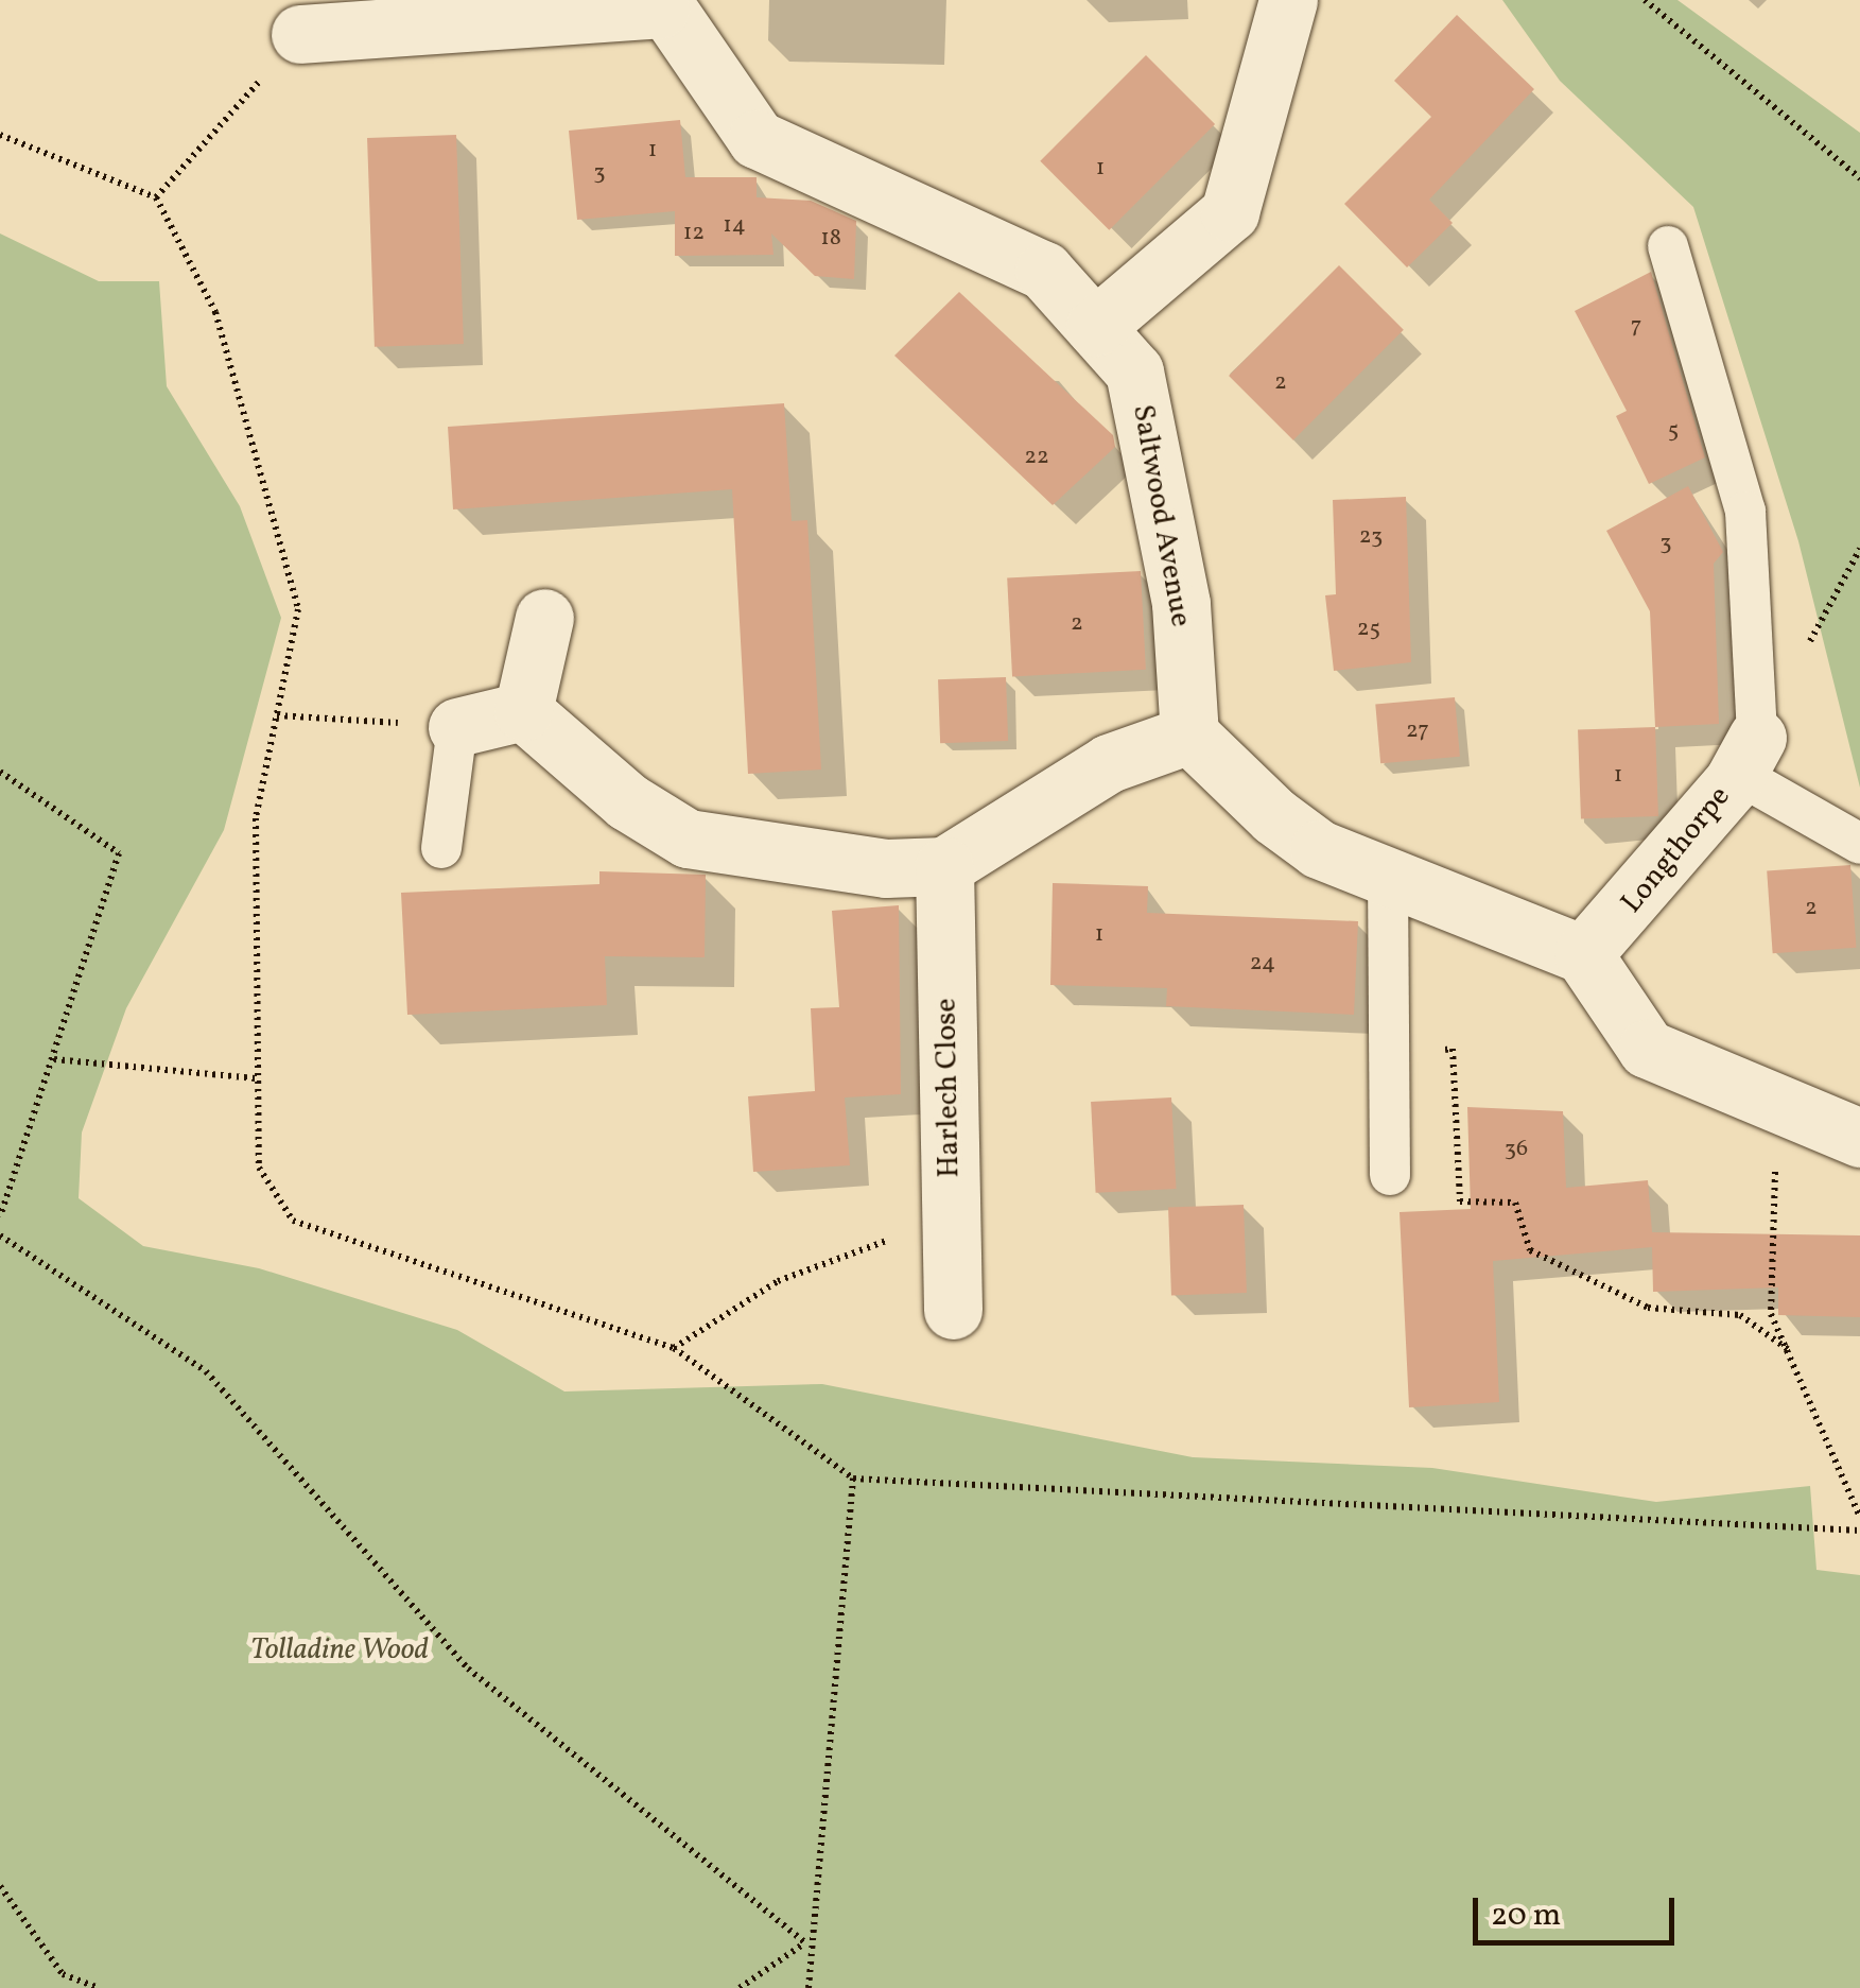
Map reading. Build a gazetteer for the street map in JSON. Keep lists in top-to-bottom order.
{
  "streets": {
    "street": ["Saltwood Avenue", "Longthorpe", "Harlech Close"]
  },
  "parks": ["Tolladine Wood"],
  "house_numbers": [
    "1",
    "1",
    "3",
    "14",
    "12",
    "18",
    "7",
    "2",
    "5",
    "22",
    "23",
    "3",
    "2",
    "25",
    "27",
    "1",
    "2",
    "1",
    "24",
    "36"
  ],
  "scale_bar": "20 m"
}
